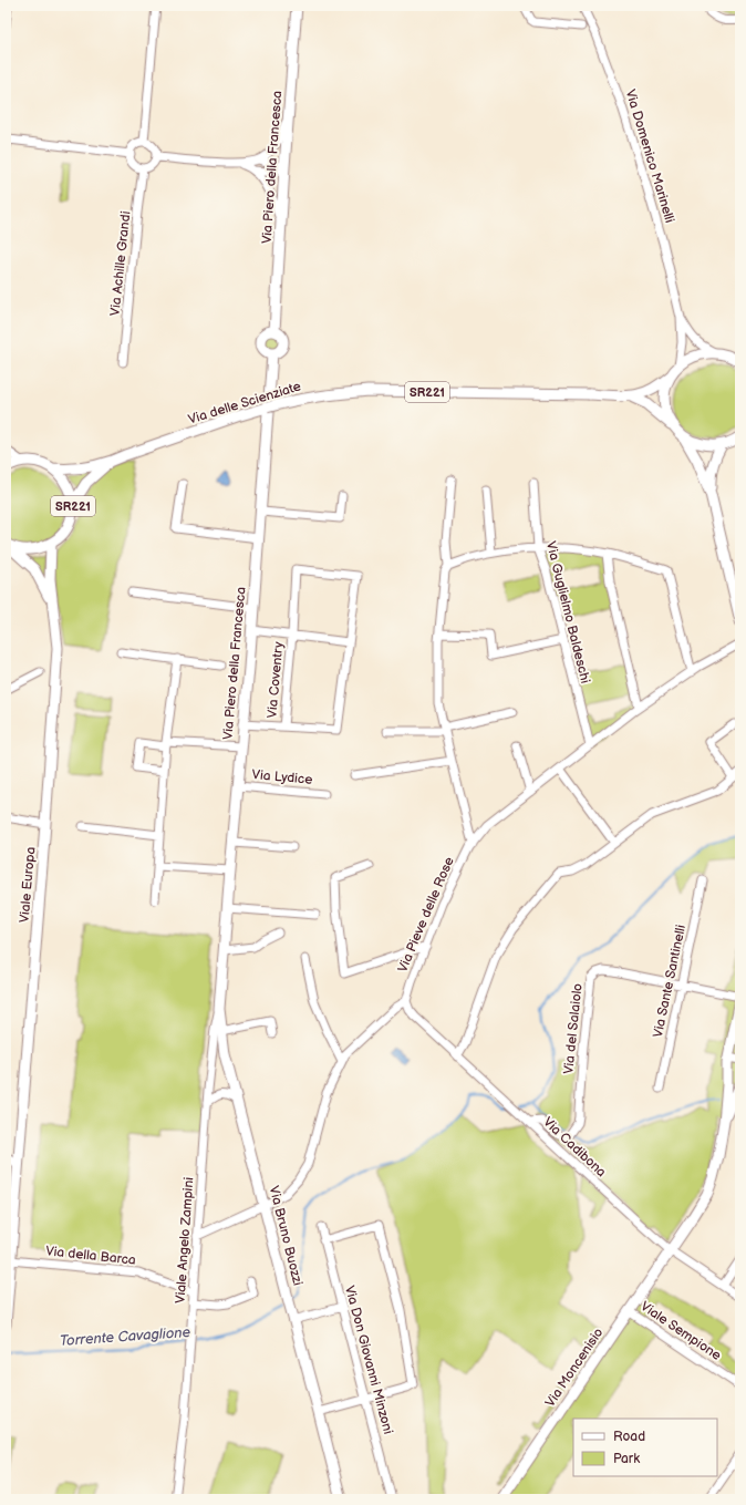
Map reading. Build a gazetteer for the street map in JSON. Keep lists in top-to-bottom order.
{
  "streets": {
    "main road": [
      "Via Piero della Francesca",
      "SR221",
      "Via delle Scienziate",
      "Viale Europa",
      "Via Bruno Buozzi",
      "Via Moncenisio"
    ],
    "street": [
      "Via Domenico Marinelli",
      "Via Achille Grandi",
      "Via Guglielmo Baldeschi",
      "Via Coventry",
      "Via Lydice",
      "Via Pieve delle Rose",
      "Via Sante Santinelli",
      "Via del Salaiolo",
      "Via Cadibona",
      "Viale Angelo Zampini",
      "Via della Barca",
      "Viale Sempione",
      "Via Don Giovanni Minzoni"
    ]
  },
  "crossings": [
    ["Via Piero della Francesca", "Via Coventry"],
    ["Via Piero della Francesca", "Via Lydice"],
    ["Via Piero della Francesca", "Via Bruno Buozzi"],
    ["SR221", "Via delle Scienziate"],
    ["SR221", "Viale Europa"],
    ["Via Guglielmo Baldeschi", "Via Pieve delle Rose"],
    ["Viale Europa", "Via della Barca"],
    ["Via Pieve delle Rose", "Via Cadibona"],
    ["Via Sante Santinelli", "Via del Salaiolo"],
    ["Via del Salaiolo", "Via Cadibona"],
    ["Via Cadibona", "Via Moncenisio"],
    ["Via Bruno Buozzi", "Viale Angelo Zampini"],
    ["Viale Angelo Zampini", "Via della Barca"],
    ["Viale Sempione", "Via Moncenisio"]
  ],
  "water": ["Torrente Cavaglione"],
  "legend": ["Road", "Park"]
}
